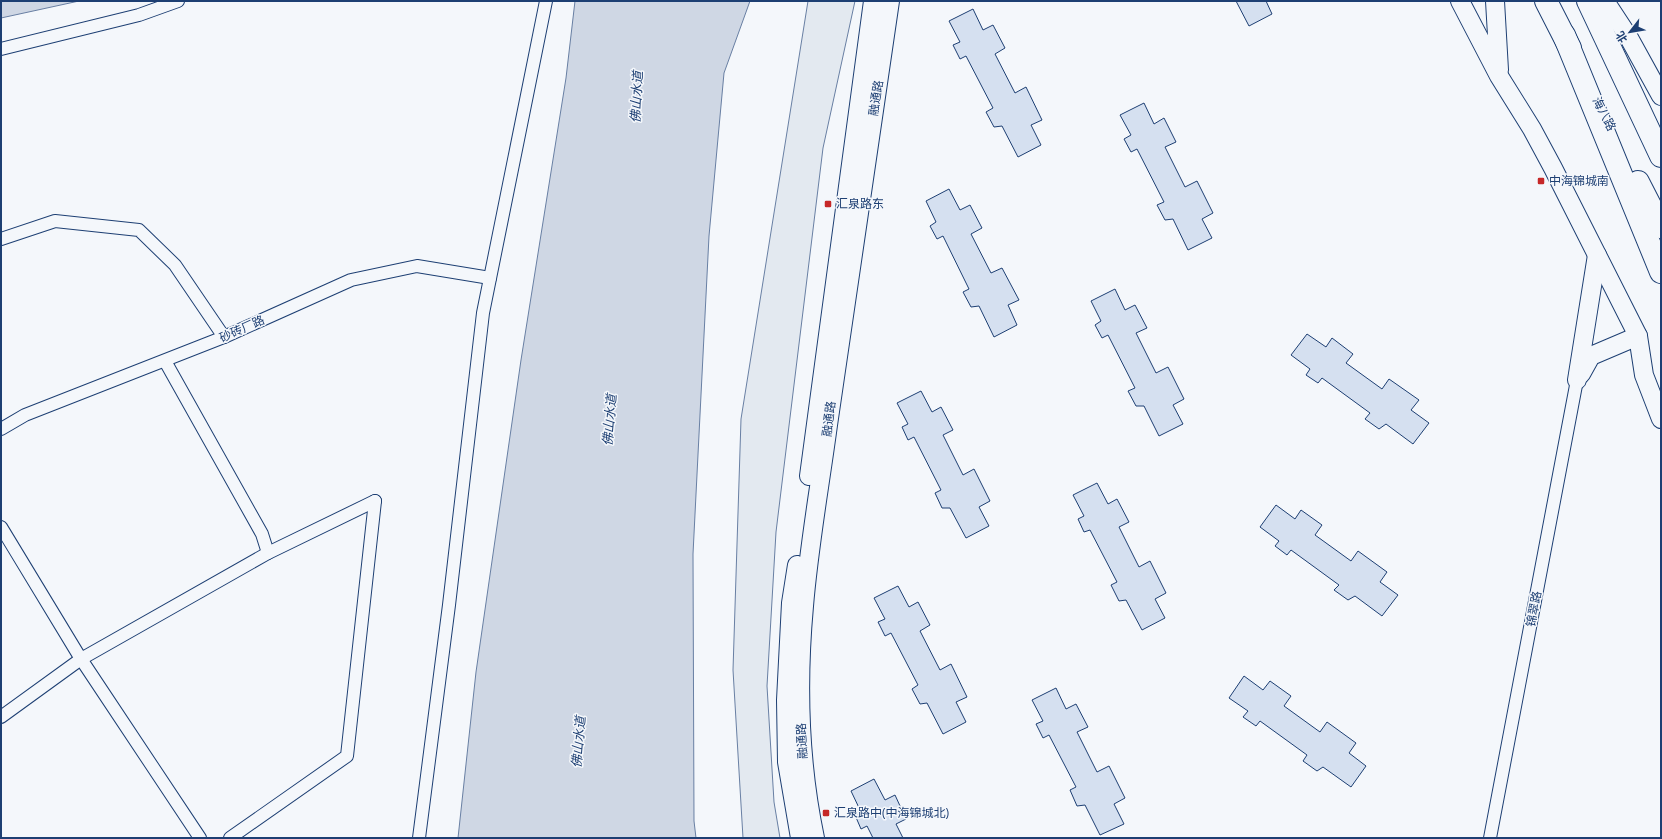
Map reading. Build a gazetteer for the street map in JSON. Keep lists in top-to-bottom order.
{
  "streets": {
    "highway": ["海八路"],
    "main road": ["融通路"],
    "street": ["砂砖厂路", "锦翠路"]
  },
  "water": ["佛山水道"],
  "places": {
    "transit": ["中海锦城南", "汇泉路东", "汇泉路中(中海锦城北)"]
  },
  "north": "bottom left"
}
